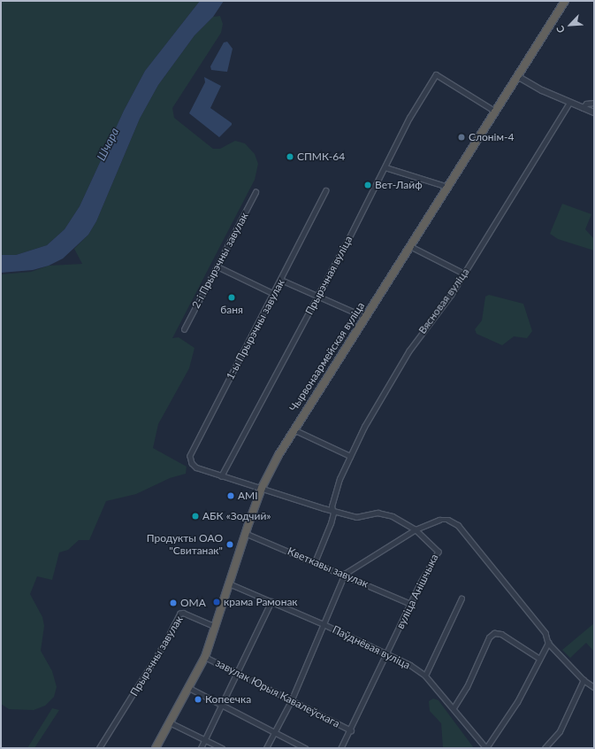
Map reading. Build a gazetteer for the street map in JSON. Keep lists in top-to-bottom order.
{
  "streets": {
    "highway": ["Чырвонаармейская вуліца"],
    "street": [
      "2-і Прырэчны завулак",
      "Прырэчная вуліца",
      "Вясновая вуліца",
      "1-ы Прырэчны завулак",
      "Кветкавы завулак",
      "вуліца Анішчыка",
      "Паўднёвая вуліца",
      "Прырэчны завулак",
      "завулак Юрыя Кавалеўскага"
    ]
  },
  "crossings": [
    ["Прырэчная вуліца", "Чырвонаармейская вуліца"],
    ["Прырэчная вуліца", "вуліца Анішчыка"],
    ["Вясновая вуліца", "Кветкавы завулак"],
    ["Вясновая вуліца", "вуліца Анішчыка"],
    ["1-ы Прырэчны завулак", "вуліца Анішчыка"],
    ["Чырвонаармейская вуліца", "Кветкавы завулак"],
    ["Чырвонаармейская вуліца", "вуліца Анішчыка"],
    ["Чырвонаармейская вуліца", "Паўднёвая вуліца"],
    ["Чырвонаармейская вуліца", "Прырэчны завулак"],
    ["Чырвонаармейская вуліца", "завулак Юрыя Кавалеўскага"],
    ["Кветкавы завулак", "вуліца Анішчыка"],
    ["вуліца Анішчыка", "Паўднёвая вуліца"],
    ["вуліца Анішчыка", "завулак Юрыя Кавалеўскага"]
  ],
  "water": ["Шчара"],
  "places": [
    "Слонім-4",
    "СПМК-64",
    "Вет-Лайф",
    "баня",
    "AMI",
    "АБК «Зодчий»",
    "Продукты ОАО \"Свитанак\"",
    "крама Рамонак",
    "ОМА",
    "Копеечка"
  ],
  "north": "bottom left"
}
